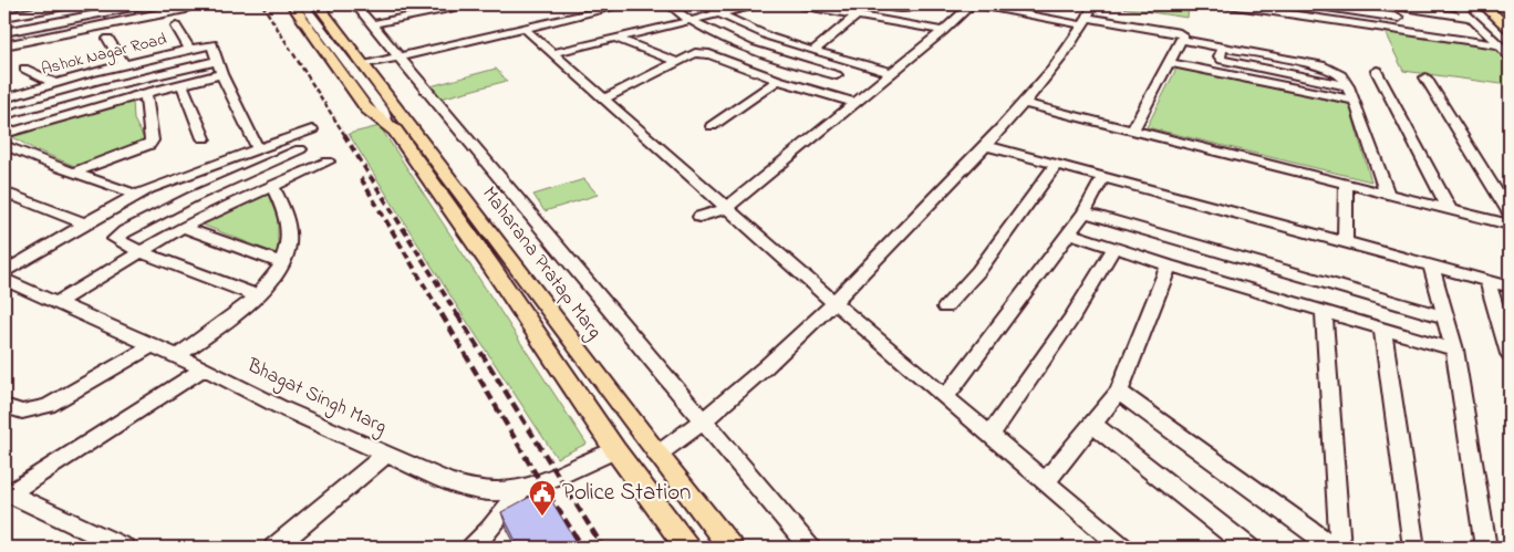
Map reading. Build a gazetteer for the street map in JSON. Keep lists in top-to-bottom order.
{
  "streets": {
    "main road": ["Maharana Pratap Marg"],
    "street": ["Ashok Nagar Road", "Bhagat Singh Marg"]
  },
  "crossings": [
    ["Maharana Pratap Marg", "Bhagat Singh Marg"]
  ],
  "places": {
    "public building": ["Police Station"]
  }
}
